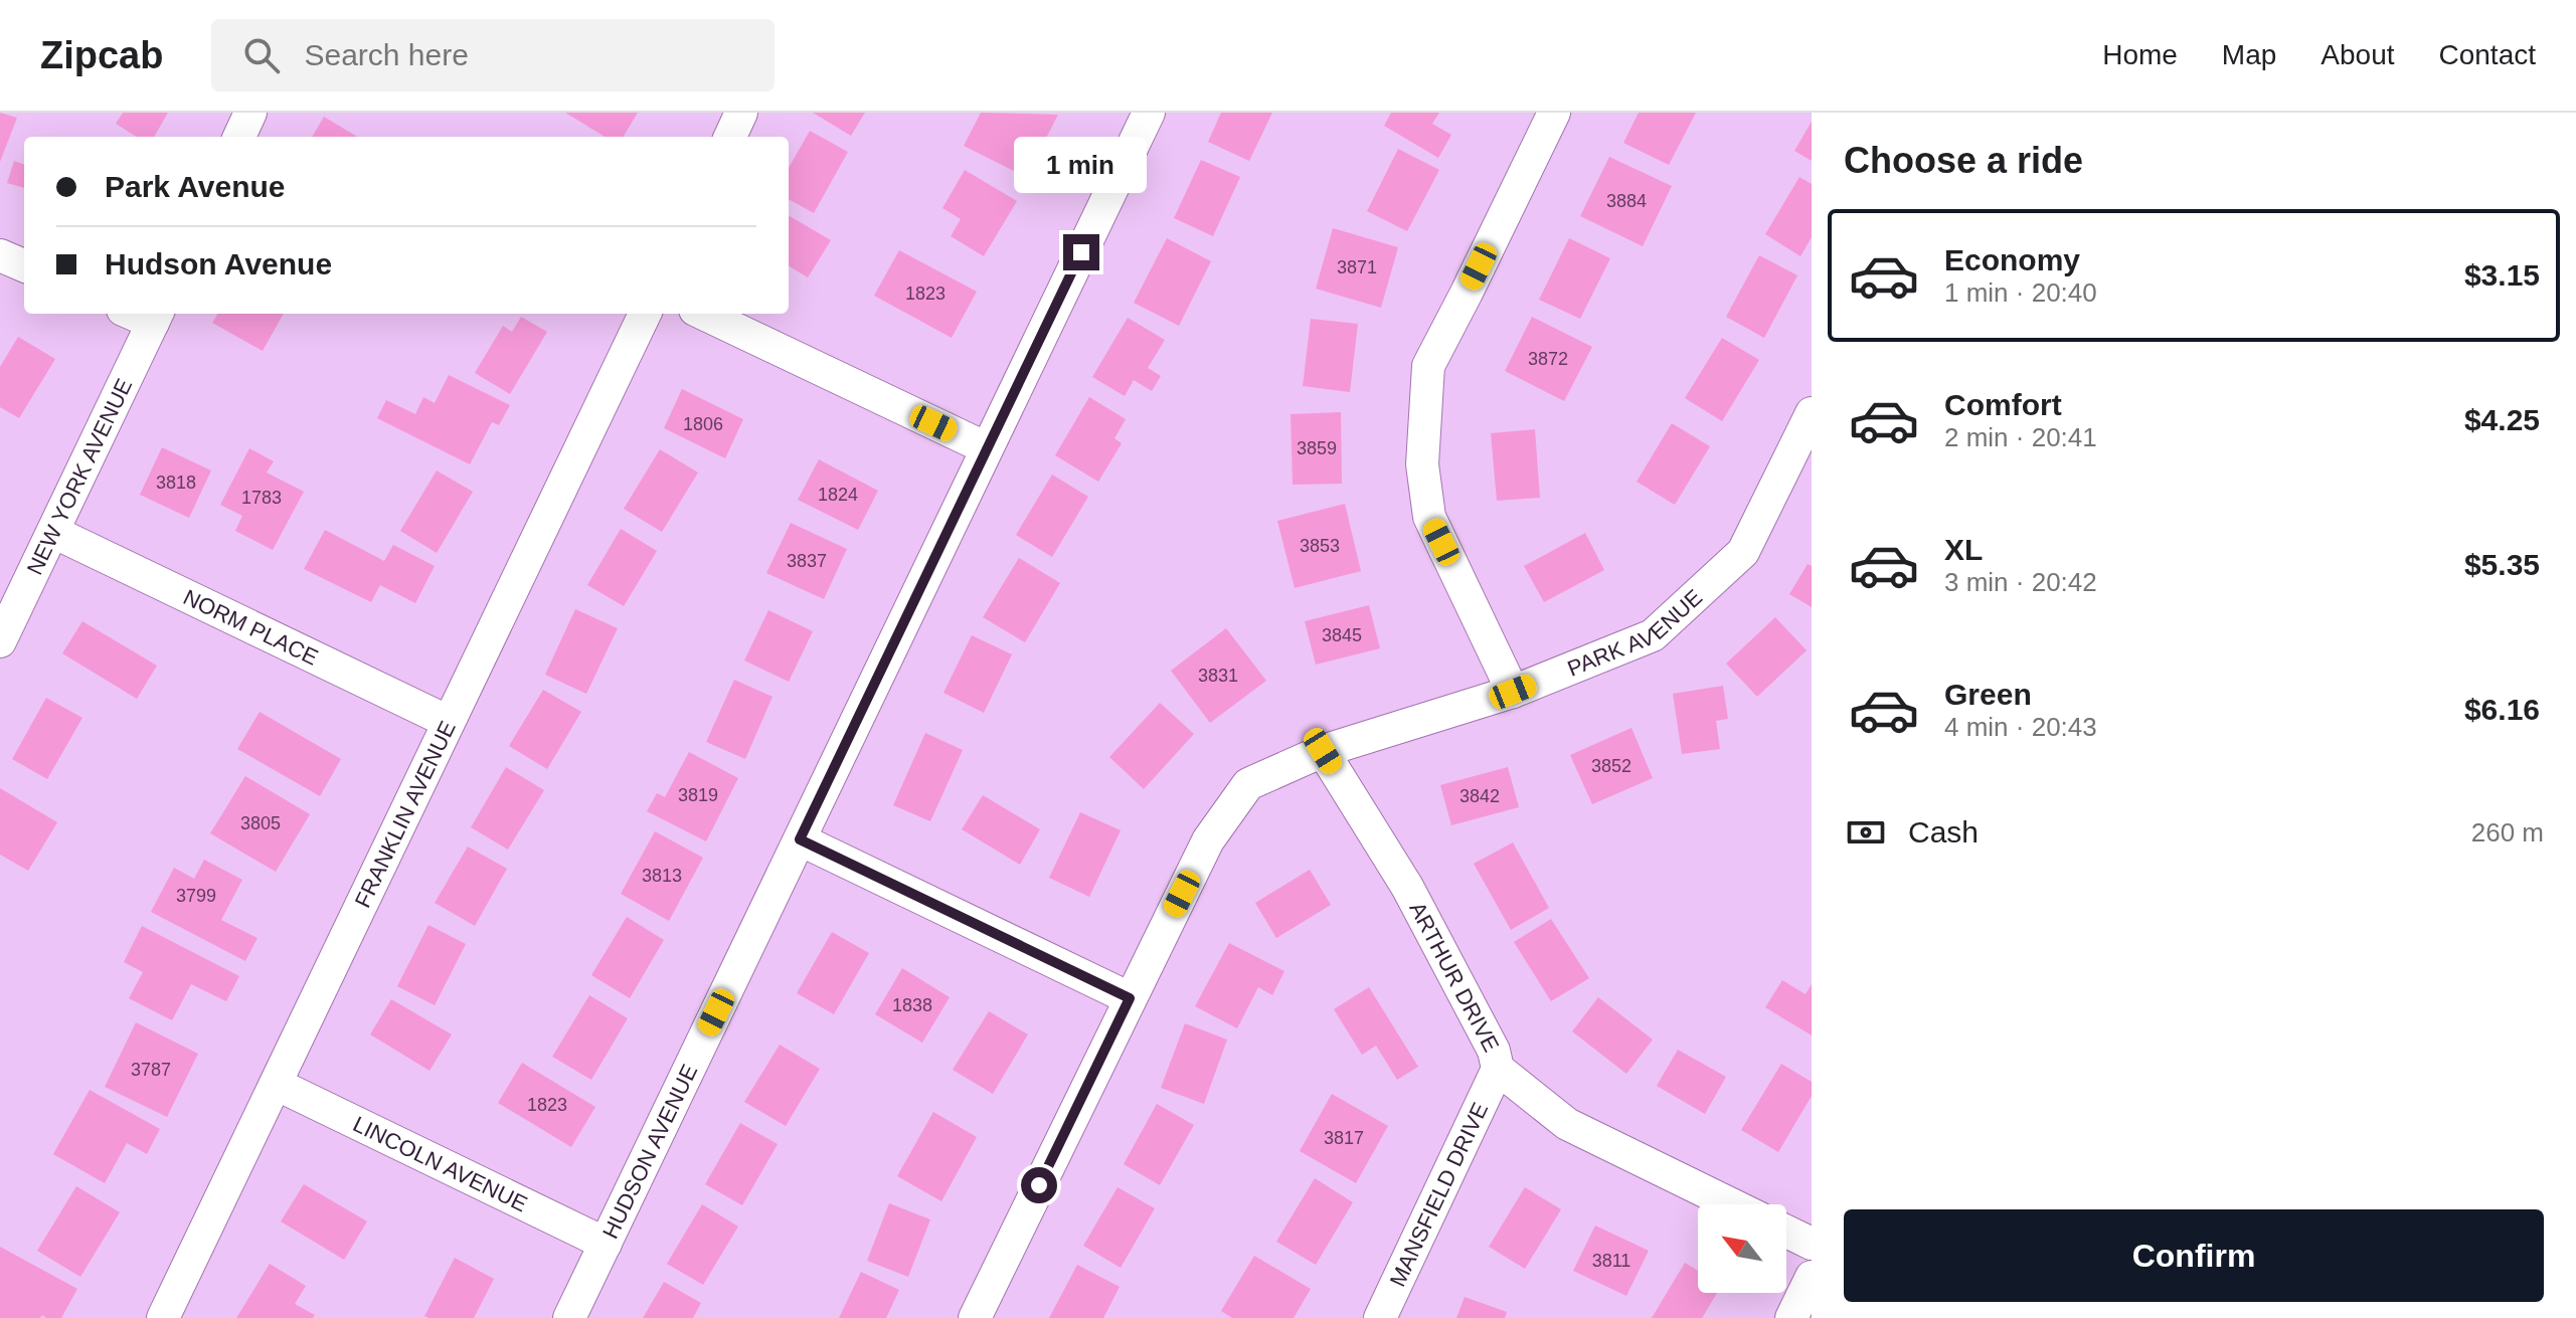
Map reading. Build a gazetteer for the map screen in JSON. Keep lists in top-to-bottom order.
{
  "streets": {
    "street": [
      "NEW YORK AVENUE",
      "NORM PLACE",
      "PARK AVENUE",
      "FRANKLIN AVENUE",
      "ARTHUR DRIVE",
      "HUDSON AVENUE",
      "LINCOLN AVENUE",
      "MANSFIELD DRIVE"
    ]
  },
  "crossings": [
    ["NEW YORK AVENUE", "NORM PLACE"],
    ["NORM PLACE", "FRANKLIN AVENUE"],
    ["PARK AVENUE", "ARTHUR DRIVE"],
    ["FRANKLIN AVENUE", "LINCOLN AVENUE"],
    ["ARTHUR DRIVE", "MANSFIELD DRIVE"],
    ["HUDSON AVENUE", "LINCOLN AVENUE"]
  ],
  "house_numbers": [
    "3884",
    "3871",
    "1823",
    "3872",
    "1806",
    "3859",
    "3818",
    "1824",
    "1783",
    "3853",
    "3837",
    "3845",
    "3831",
    "3852",
    "3819",
    "3842",
    "3805",
    "3813",
    "3799",
    "1838",
    "3787",
    "1823",
    "3817",
    "3811"
  ],
  "north": "top left",
  "page": {
    "header": "Zipcab",
    "search": "Search here",
    "nav": [
      "Home",
      "Map",
      "About",
      "Contact"
    ],
    "heading": "Choose a ride",
    "bubble": "1 min",
    "banner": ["Park Avenue", "Hudson Avenue"],
    "list": [
      {
        "name": "Economy",
        "note": "1 min · 20:40",
        "value": "$3.15"
      },
      {
        "name": "Comfort",
        "note": "2 min · 20:41",
        "value": "$4.25"
      },
      {
        "name": "XL",
        "note": "3 min · 20:42",
        "value": "$5.35"
      },
      {
        "name": "Green",
        "note": "4 min · 20:43",
        "value": "$6.16"
      }
    ],
    "pay": ["Cash", "260 m"],
    "buttons": "Confirm"
  }
}
